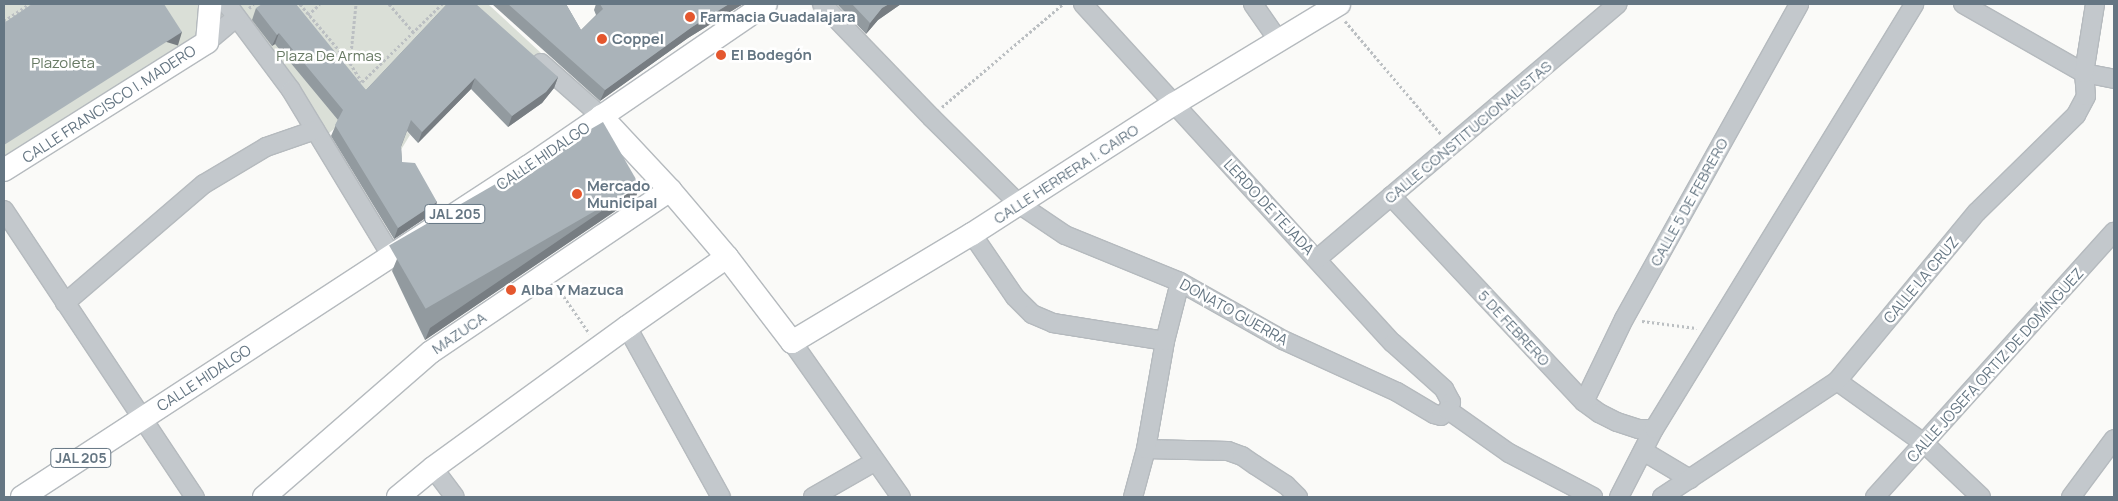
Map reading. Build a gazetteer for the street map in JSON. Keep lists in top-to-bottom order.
{
  "streets": {
    "main road": [
      "CALLE FRANCISCO I. MADERO",
      "CALLE HIDALGO",
      "CALLE HERRERA I. CAIRO",
      "JAL 205",
      "MAZUCA"
    ],
    "street": [
      "CALLE CONSTITUCIONALISTAS",
      "CALLE 5 DE FEBRERO",
      "LERDO DE TEJADA",
      "CALLE LA CRUZ",
      "DONATO GUERRA",
      "5 DE FEBRERO",
      "CALLE JOSEFA ORTIZ DE DOMÍNGUEZ"
    ]
  },
  "crossings": [
    ["CALLE CONSTITUCIONALISTAS", "LERDO DE TEJADA"],
    ["CALLE CONSTITUCIONALISTAS", "5 DE FEBRERO"],
    ["CALLE HIDALGO", "JAL 205"],
    ["CALLE HERRERA I. CAIRO", "LERDO DE TEJADA"],
    ["CALLE HERRERA I. CAIRO", "DONATO GUERRA"],
    ["CALLE 5 DE FEBRERO", "5 DE FEBRERO"],
    ["LERDO DE TEJADA", "DONATO GUERRA"]
  ],
  "parks": ["Plaza De Armas", "Plazoleta"],
  "places": [
    "Farmacia Guadalajara",
    "Coppel",
    "El Bodegón",
    "Mercado Municipal",
    "Alba Y Mazuca"
  ]
}
